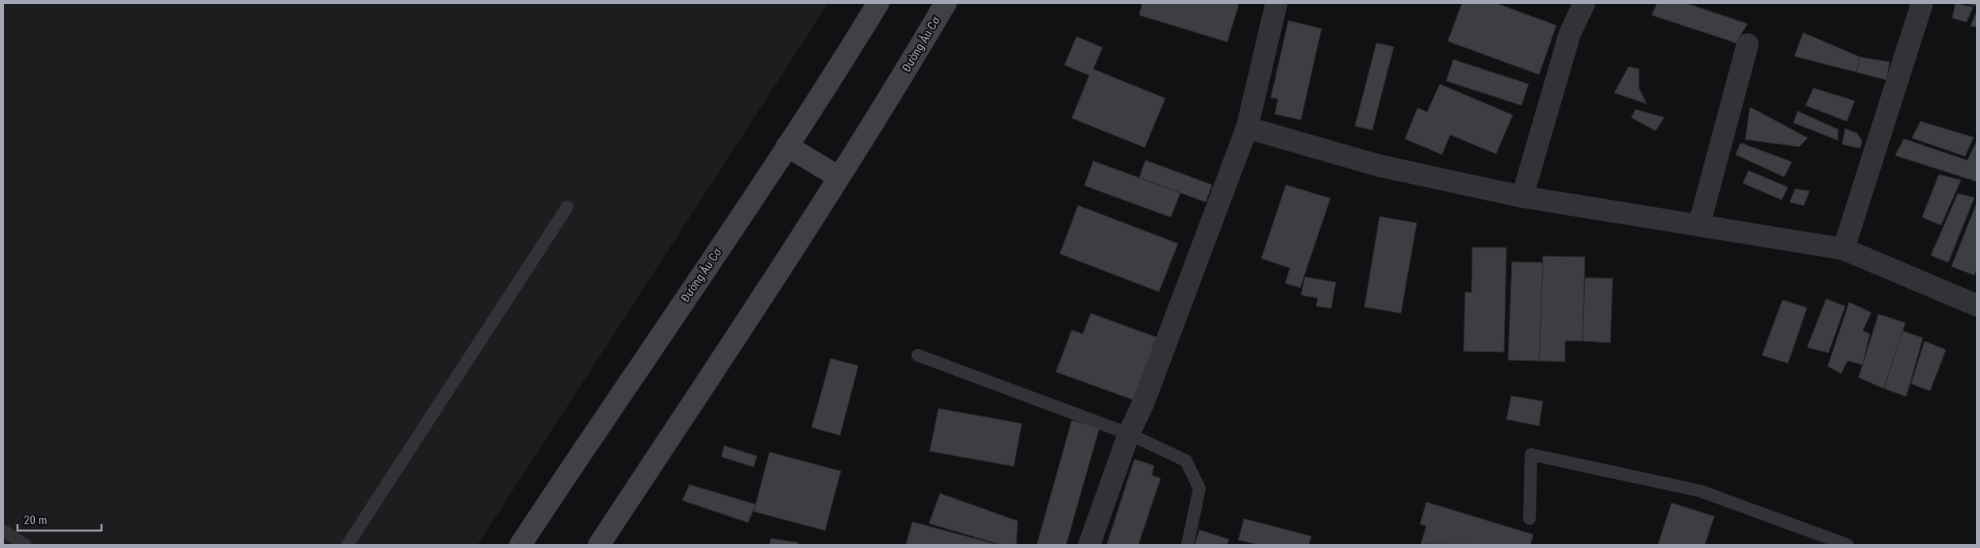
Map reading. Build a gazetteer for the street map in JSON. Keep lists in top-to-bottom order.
{
  "streets": {
    "street": ["Đường Âu Cơ"]
  },
  "scale_bar": "20 m"
}
